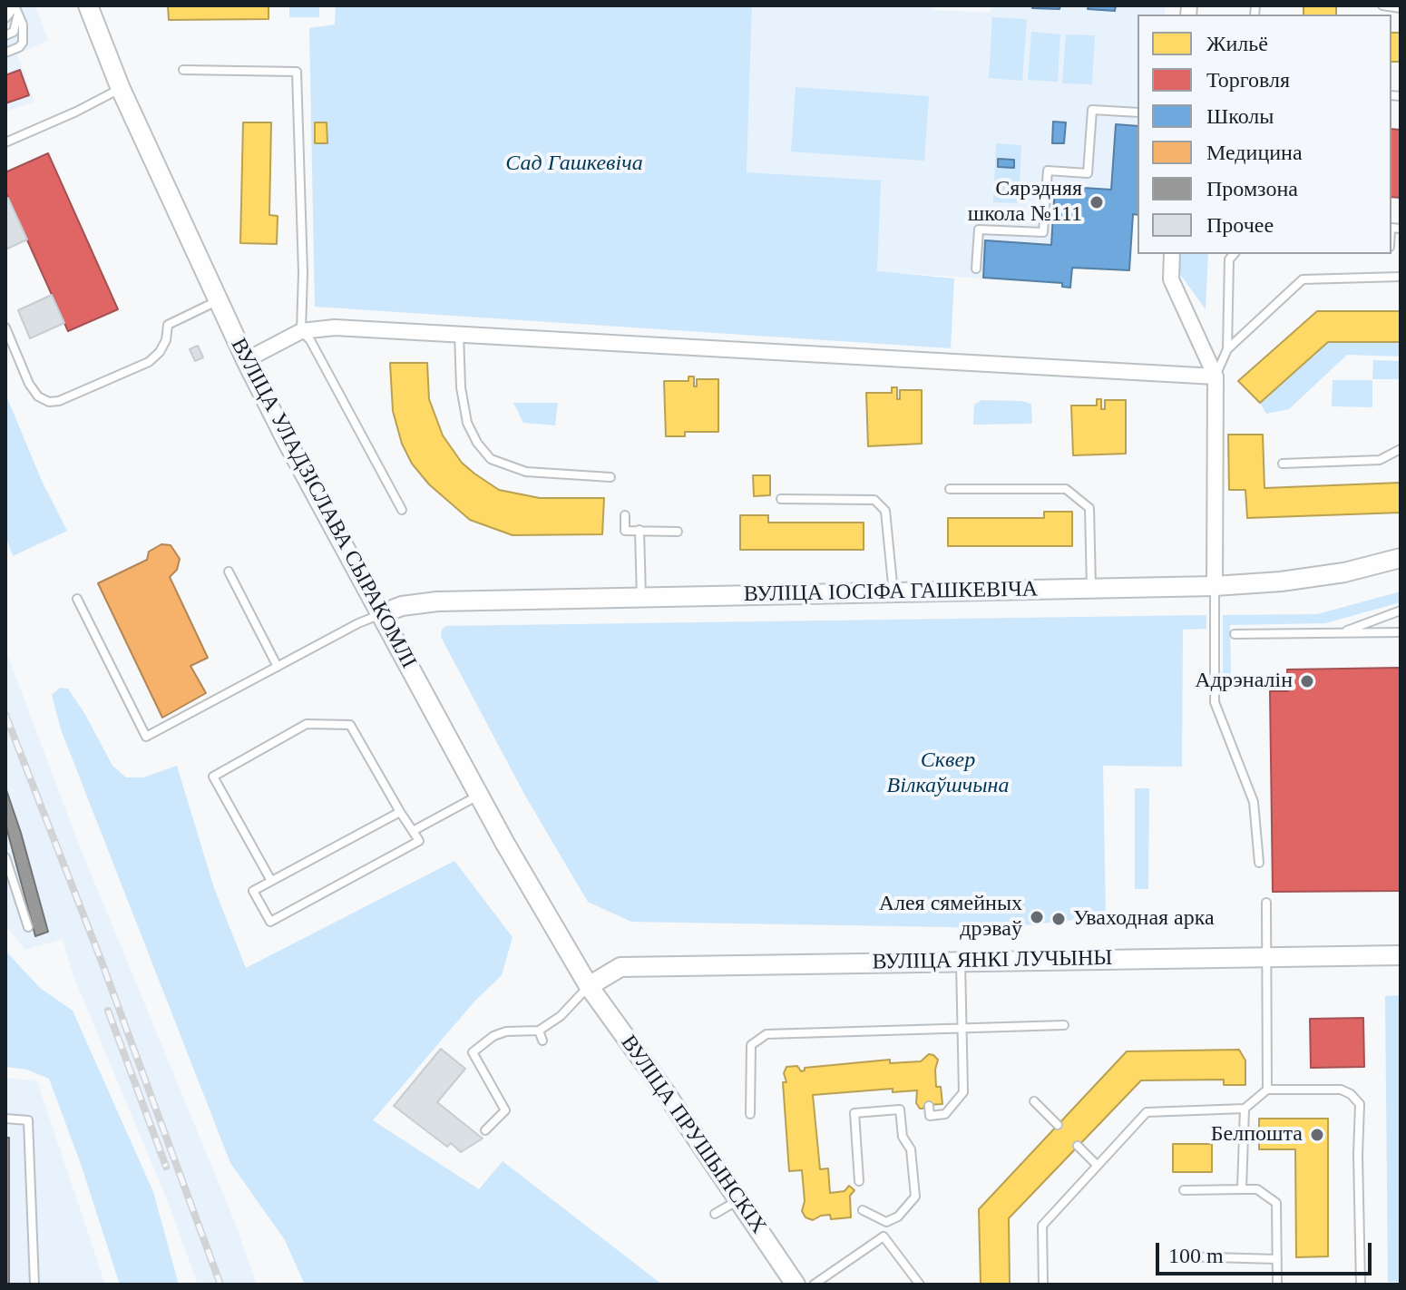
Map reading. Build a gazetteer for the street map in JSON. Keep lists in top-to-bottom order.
{
  "streets": {
    "street": [
      "ВУЛІЦА УЛАДЗІСЛАВА СЫРАКОМЛІ",
      "ВУЛІЦА ІОСІФА ГАШКЕВІЧА",
      "ВУЛІЦА ЯНКІ ЛУЧЫНЫ",
      "ВУЛІЦА ПРУШЫНСКІХ"
    ]
  },
  "crossings": [
    ["ВУЛІЦА УЛАДЗІСЛАВА СЫРАКОМЛІ", "ВУЛІЦА ІОСІФА ГАШКЕВІЧА"],
    ["ВУЛІЦА УЛАДЗІСЛАВА СЫРАКОМЛІ", "ВУЛІЦА ЯНКІ ЛУЧЫНЫ"],
    ["ВУЛІЦА УЛАДЗІСЛАВА СЫРАКОМЛІ", "ВУЛІЦА ПРУШЫНСКІХ"],
    ["ВУЛІЦА ЯНКІ ЛУЧЫНЫ", "ВУЛІЦА ПРУШЫНСКІХ"]
  ],
  "parks": ["Сад Гашкевіча", "Сквер Вілкаўшчына"],
  "places": [
    "Сярэдняя школа №111",
    "Адрэналін",
    "Алея сямейных дрэваў",
    "Уваходная арка",
    "Белпошта"
  ],
  "legend": [
    "Жильё",
    "Торговля",
    "Школы",
    "Медицина",
    "Промзона",
    "Прочее"
  ],
  "scale_bar": "100 m"
}
